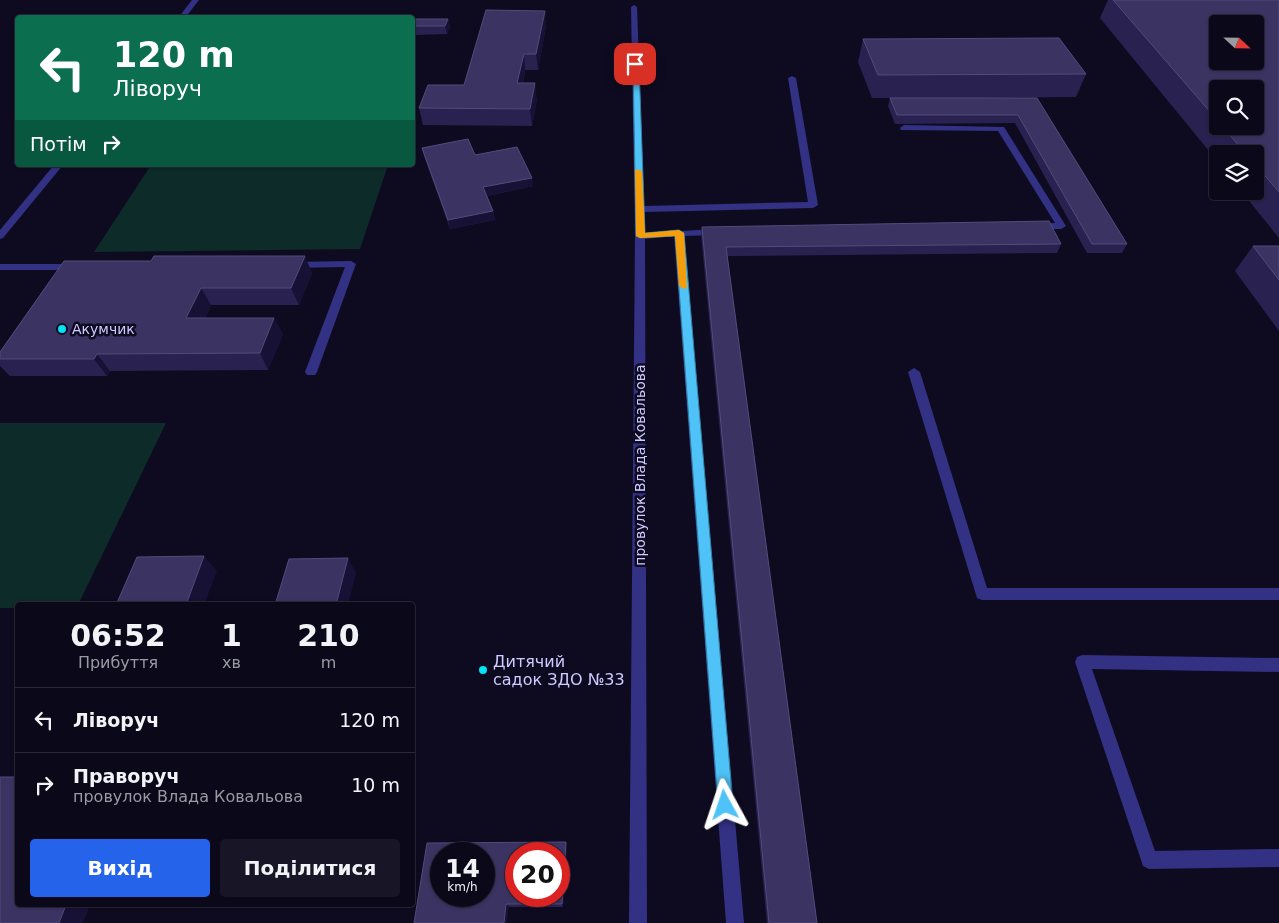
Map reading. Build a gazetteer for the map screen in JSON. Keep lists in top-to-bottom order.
{
  "streets": {
    "street": ["провулок Влада Ковальова"]
  },
  "places": ["Акумчик", "Дитячий садок ЗДО №33"],
  "north": "right",
  "page": {
    "turn": ["120 m", "Ліворуч"],
    "then": "Потім",
    "eta": [
      "06:52",
      "Прибуття",
      "1",
      "хв",
      "210",
      "m"
    ],
    "list": [
      {
        "name": "Ліворуч",
        "value": "120 m"
      },
      {
        "name": "Праворуч",
        "note": "провулок Влада Ковальова",
        "value": "10 m"
      }
    ],
    "buttons": ["Вихід", "Поділитися"],
    "speed": "14 km/h",
    "limit": "20"
  }
}
